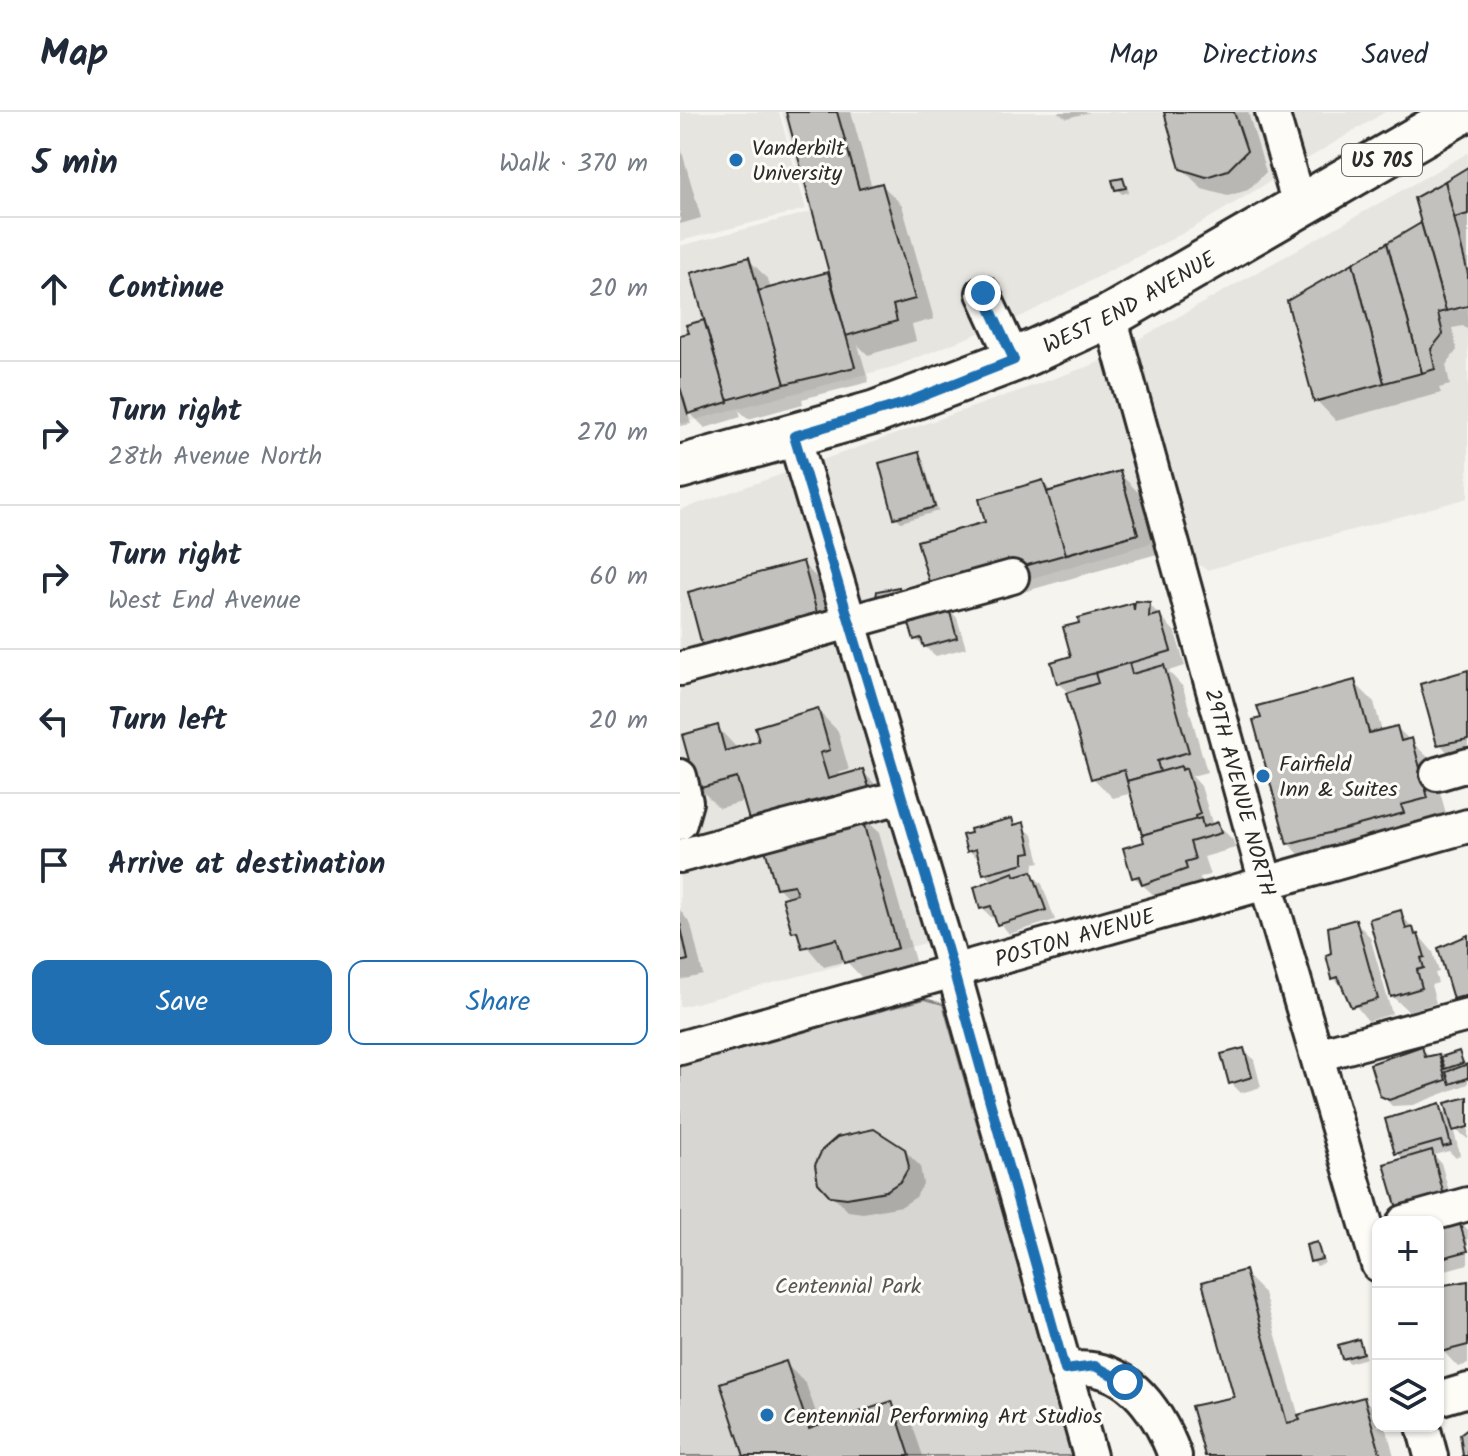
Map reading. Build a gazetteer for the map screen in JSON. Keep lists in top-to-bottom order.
{
  "streets": {
    "main road": ["US 70S", "WEST END AVENUE"],
    "street": ["29TH AVENUE NORTH", "POSTON AVENUE"]
  },
  "crossings": [
    ["WEST END AVENUE", "29TH AVENUE NORTH"],
    ["29TH AVENUE NORTH", "POSTON AVENUE"]
  ],
  "parks": ["Centennial Park"],
  "places": ["Vanderbilt University", "Fairfield Inn & Suites", "Centennial Performing Art Studios"],
  "page": {
    "header": "Map",
    "nav": ["Map", "Directions", "Saved"],
    "heading": ["5 min", "Walk · 370 m"],
    "list": [
      ["Continue", "20 m"],
      ["Turn right", "28th Avenue North", "270 m"],
      ["Turn right", "West End Avenue", "60 m"],
      ["Turn left", "20 m"],
      "Arrive at destination"
    ],
    "buttons": ["Save", "Share"],
    "map_buttons": ["+", "−"]
  }
}
